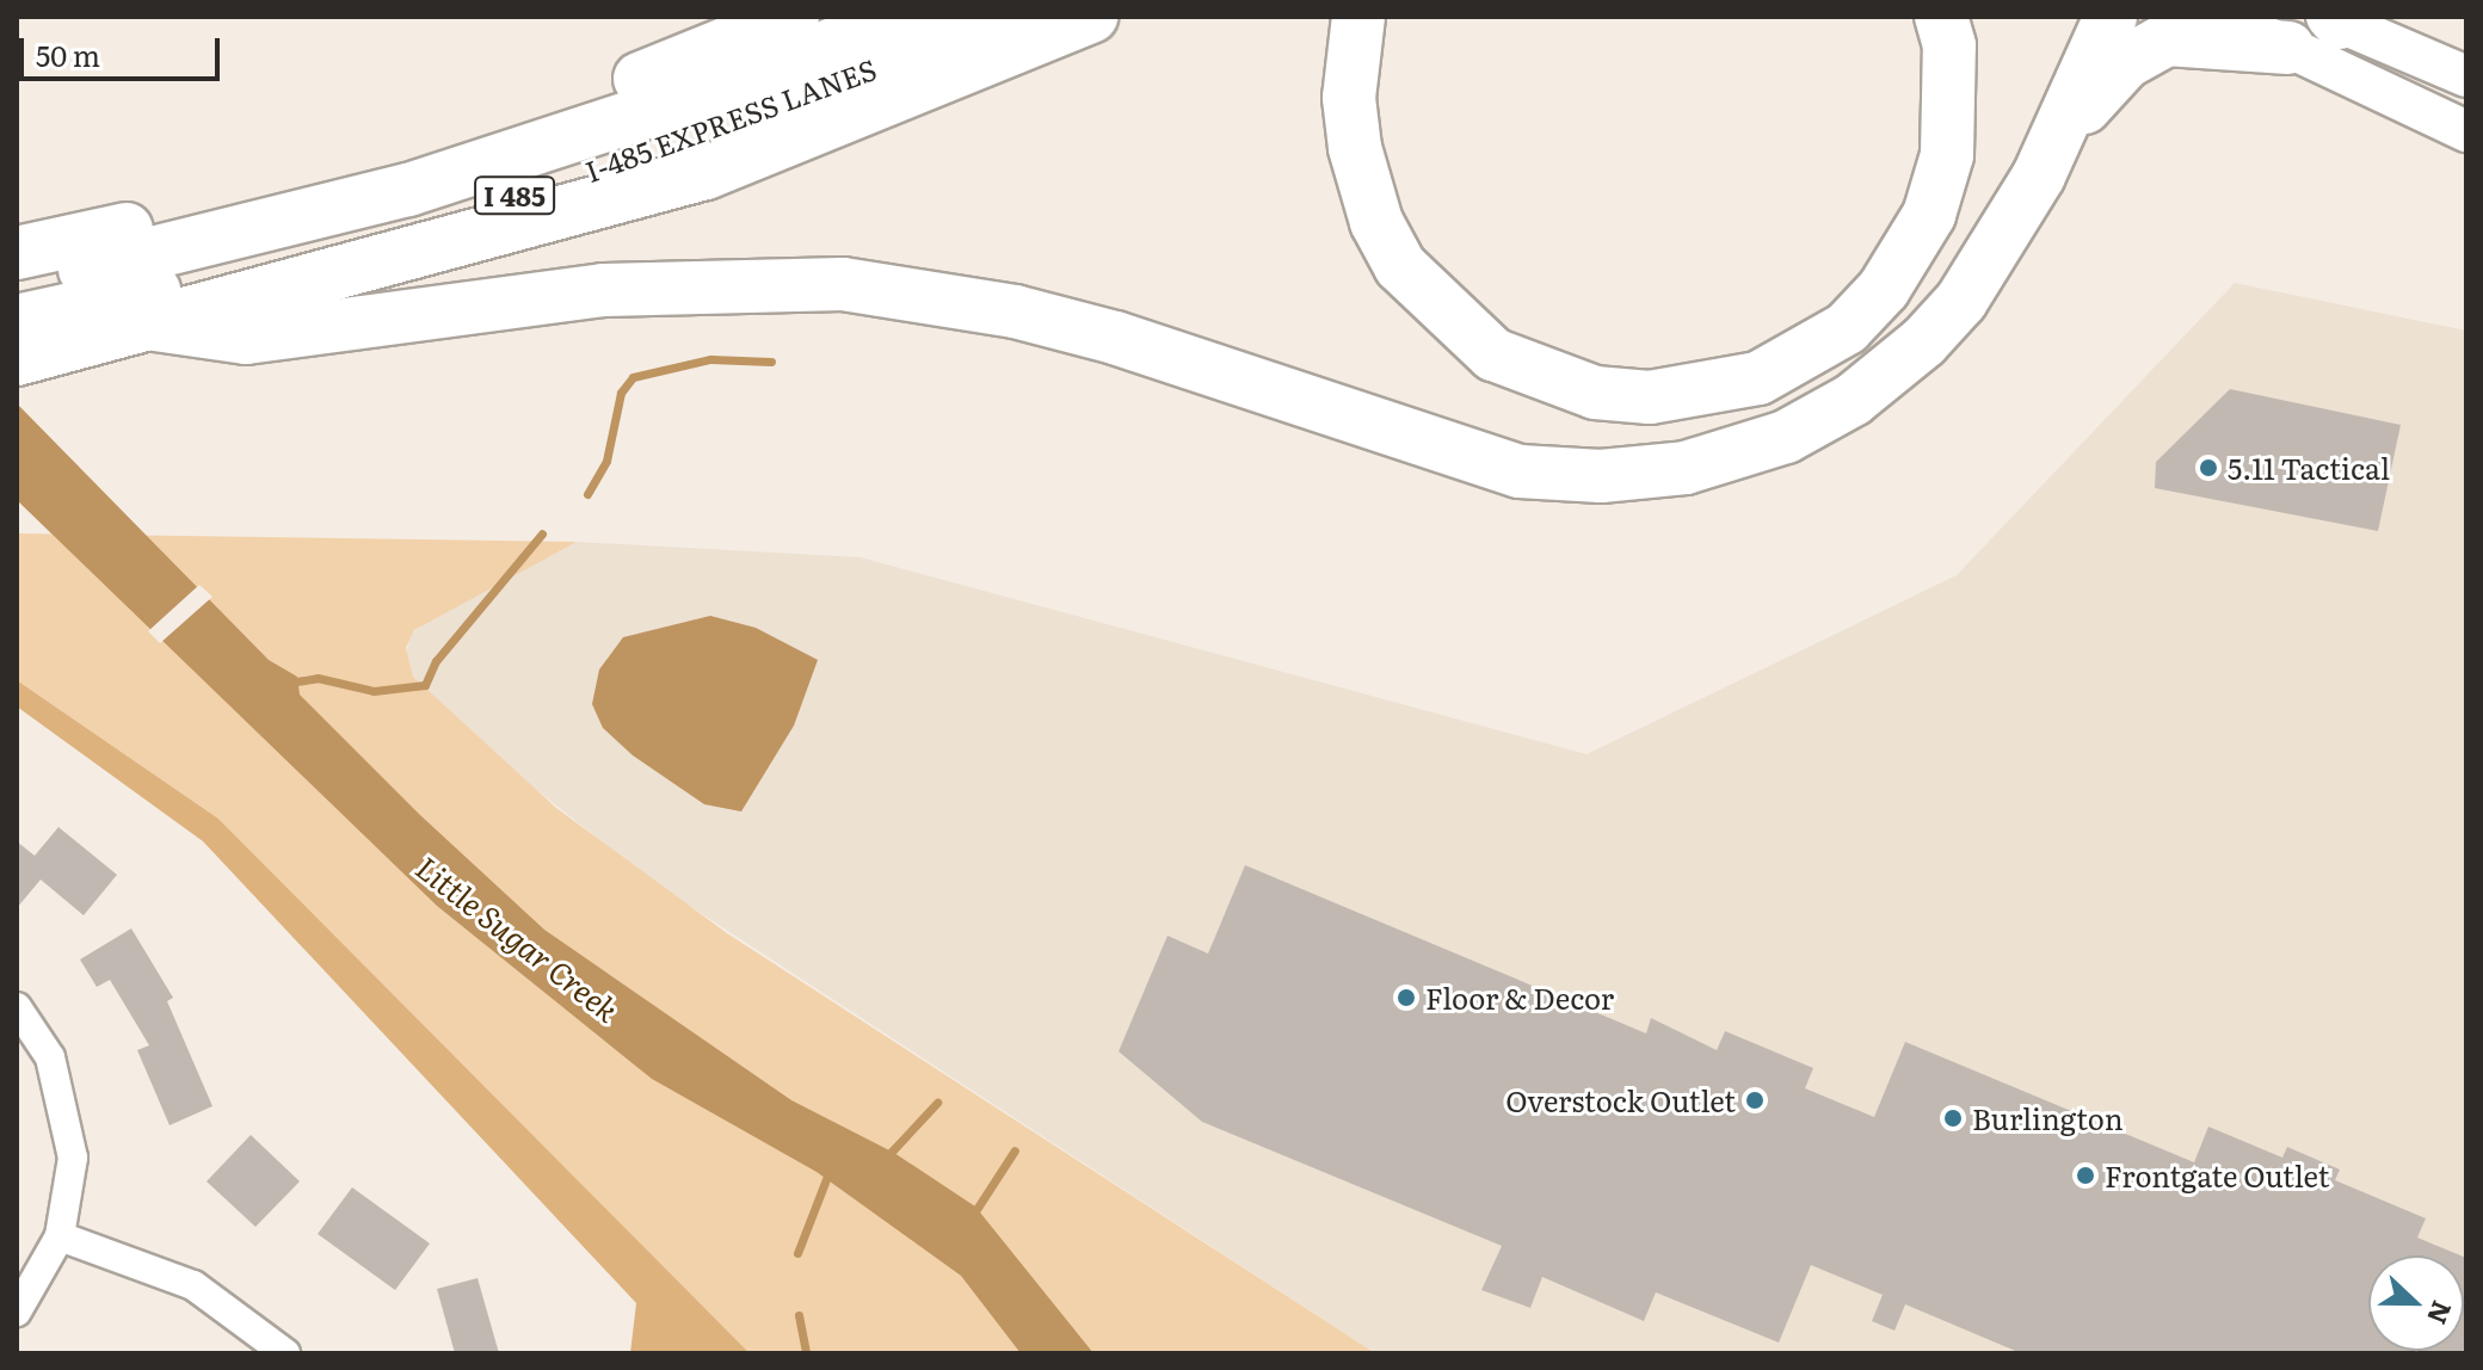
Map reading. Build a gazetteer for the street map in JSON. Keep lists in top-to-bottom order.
{
  "streets": {
    "highway": ["I-485 EXPRESS LANES", "I 485"]
  },
  "crossings": [
    ["I-485 EXPRESS LANES", "I 485"]
  ],
  "water": ["Little Sugar Creek"],
  "places": [
    "5.11 Tactical",
    "Floor & Decor",
    "Overstock Outlet",
    "Burlington",
    "Frontgate Outlet"
  ],
  "scale_bar": "50 m",
  "north": "right"
}
